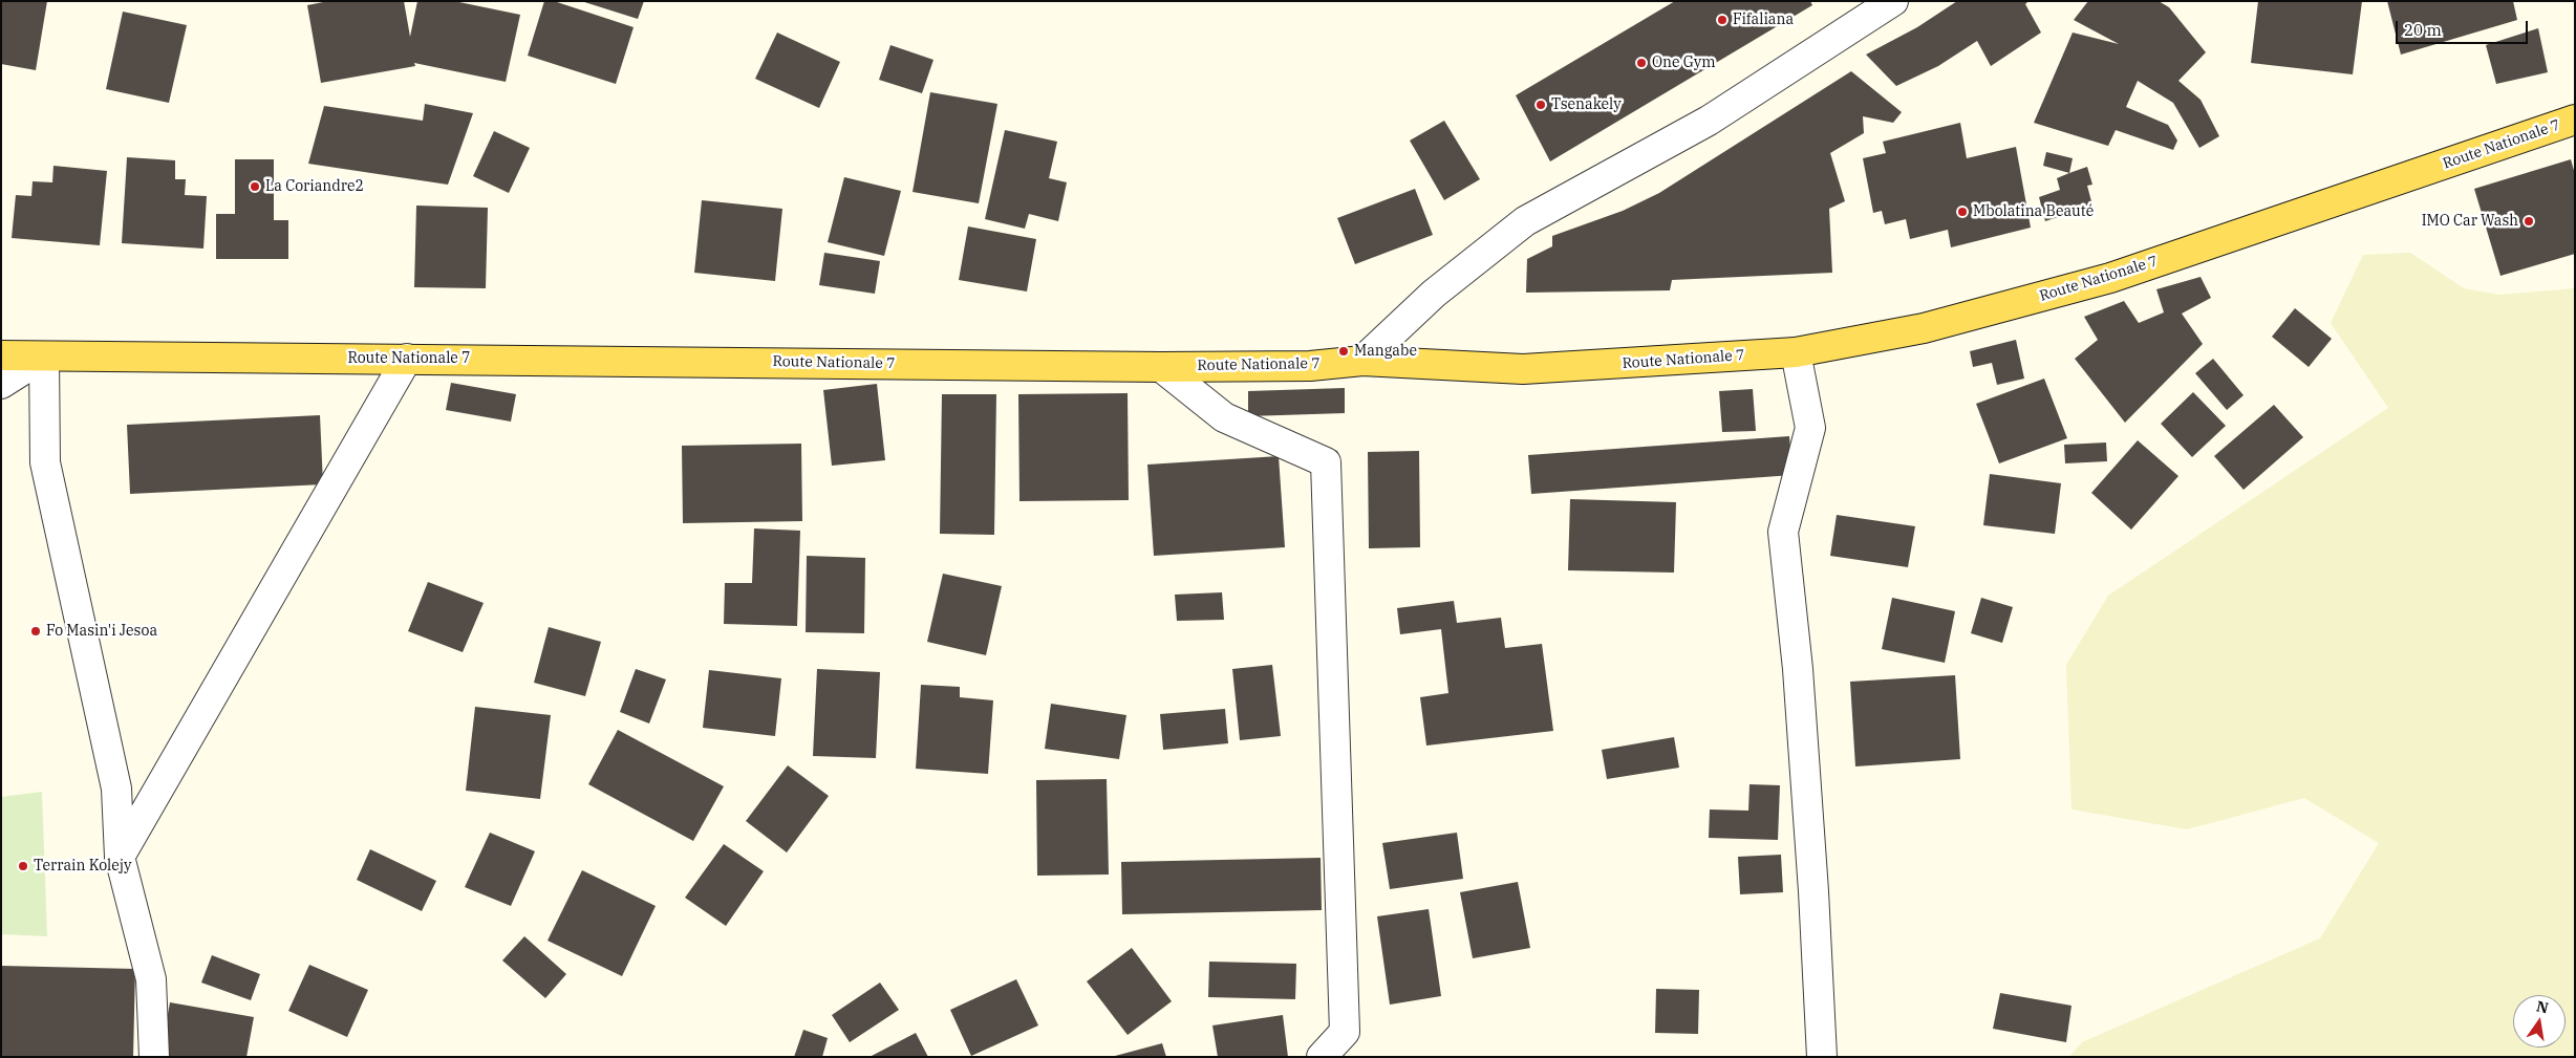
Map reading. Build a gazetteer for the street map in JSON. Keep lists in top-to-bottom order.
{
  "streets": {
    "main road": ["Route Nationale 7"]
  },
  "places": [
    "Fifaliana",
    "One Gym",
    "Tsenakely",
    "La Coriandre2",
    "Mbolatina Beauté",
    "IMO Car Wash",
    "Mangabe",
    "Fo Masin'i Jesoa",
    "Terrain Kolejy"
  ],
  "scale_bar": "20 m",
  "north": "top"
}
